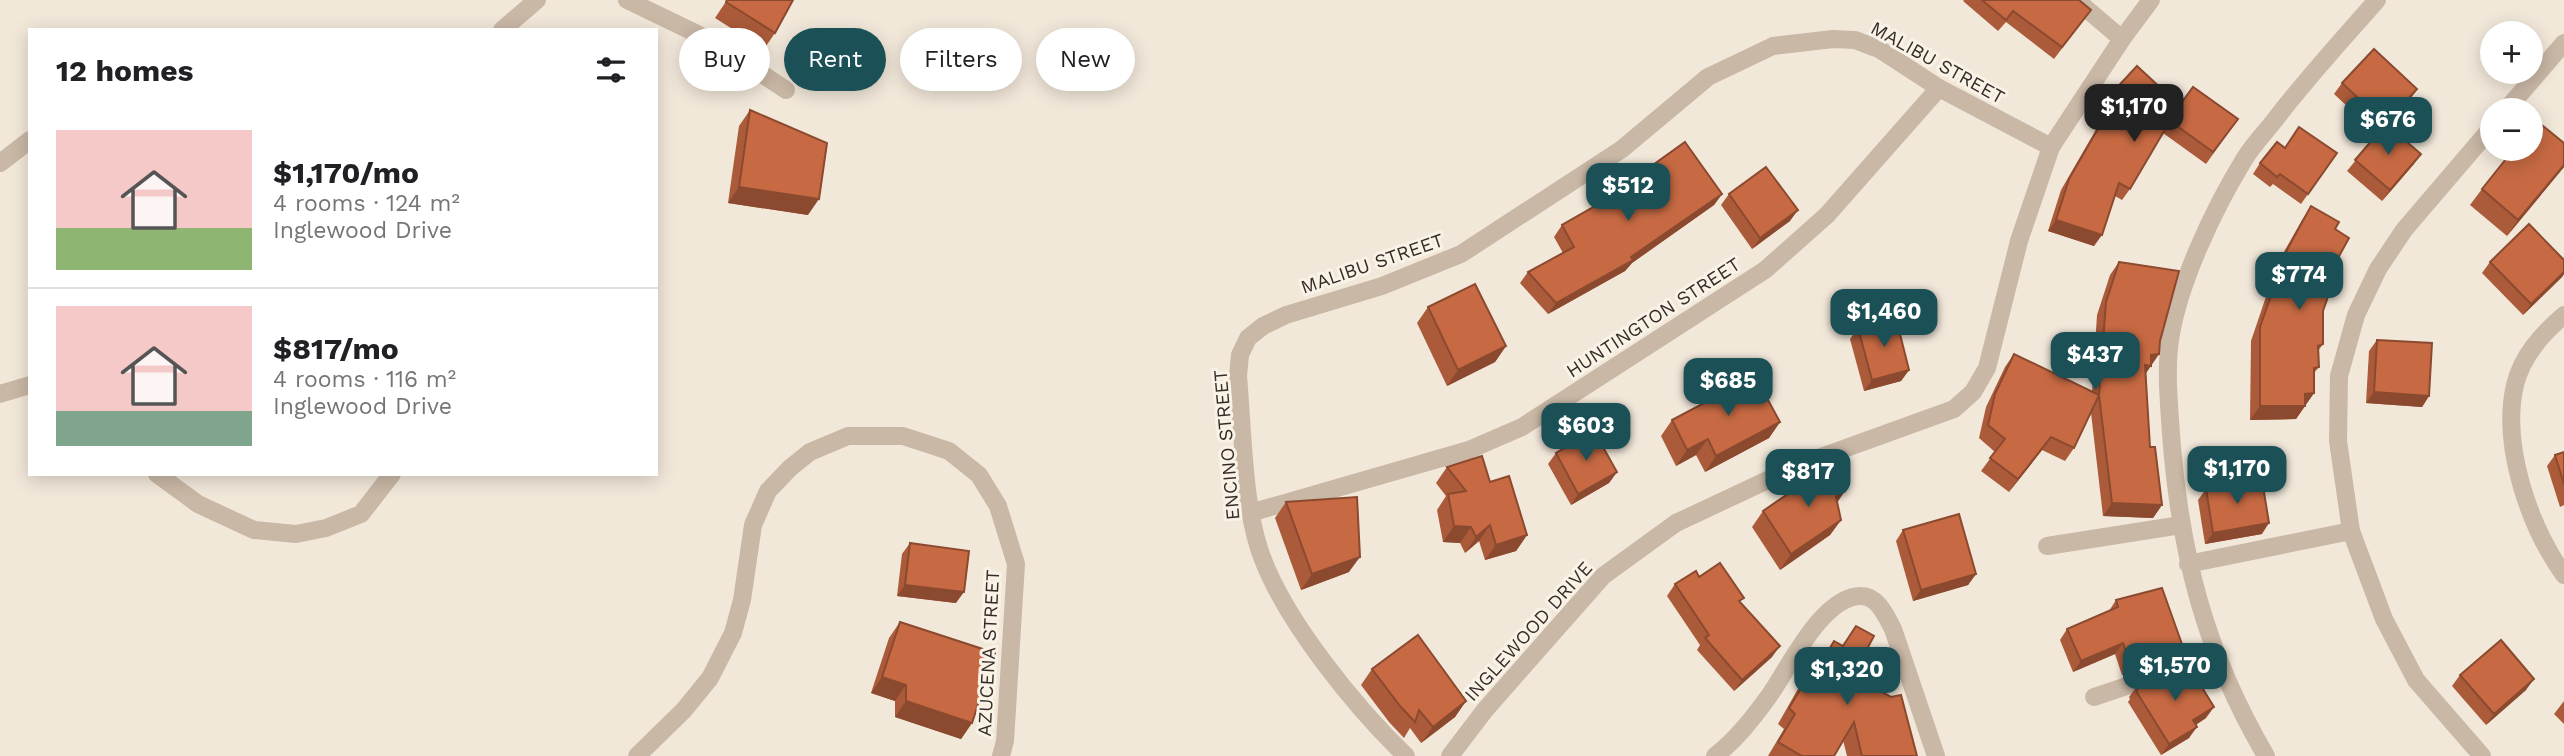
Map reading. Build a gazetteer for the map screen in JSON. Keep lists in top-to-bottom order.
{
  "streets": {
    "street": [
      "MALIBU STREET",
      "HUNTINGTON STREET",
      "ENCINO STREET",
      "INGLEWOOD DRIVE",
      "AZUCENA STREET"
    ]
  },
  "crossings": [
    ["MALIBU STREET", "HUNTINGTON STREET"],
    ["MALIBU STREET", "ENCINO STREET"],
    ["MALIBU STREET", "INGLEWOOD DRIVE"],
    ["HUNTINGTON STREET", "ENCINO STREET"]
  ],
  "page": {
    "map_buttons": ["+", "−"],
    "chip": [
      "Buy",
      "Rent",
      "Filters",
      "New"
    ],
    "heading": "12 homes",
    "price": [
      "$1,170",
      "$676",
      "$512",
      "$774",
      "$1,460",
      "$437",
      "$685",
      "$603",
      "$1,170",
      "$817",
      "$1,570",
      "$1,320"
    ],
    "list": [
      {
        "name": "$1,170/mo",
        "note": "4 rooms · 124 m² · Inglewood Drive"
      },
      {
        "name": "$817/mo",
        "note": "4 rooms · 116 m² · Inglewood Drive"
      }
    ]
  }
}
